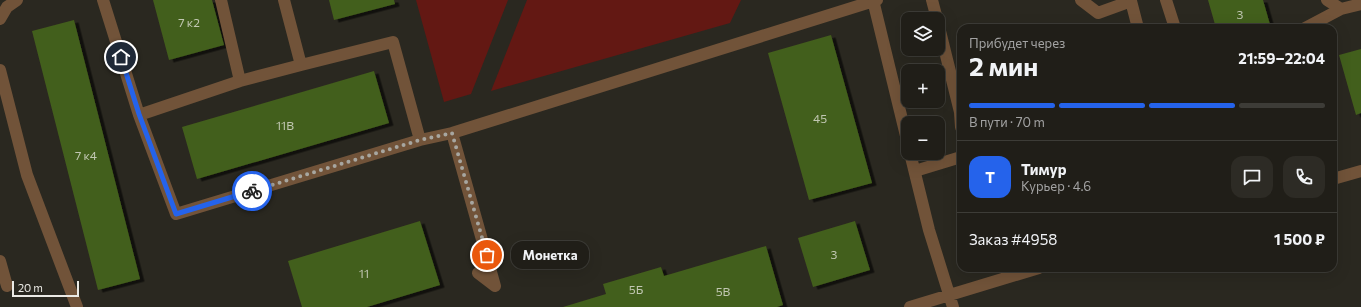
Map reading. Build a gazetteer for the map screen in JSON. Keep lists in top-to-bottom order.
{
  "places": ["Монетка"],
  "house_numbers": [
    "3",
    "7 к2",
    "45",
    "11В",
    "7 к4",
    "3",
    "11",
    "5Б",
    "5В"
  ],
  "scale_bar": "20 m",
  "page": {
    "map_buttons": ["+", "−"],
    "heading": ["2 мин", "Прибудет через", "21:59–22:04"],
    "panel": [
      "Тимур",
      "Курьер · 4.6",
      "Заказ #4958",
      "1 500 ₽"
    ],
    "bar": "В пути · 70 m",
    "round": "Т",
    "bubble": "Монетка",
    "scale": "20 m"
  }
}
